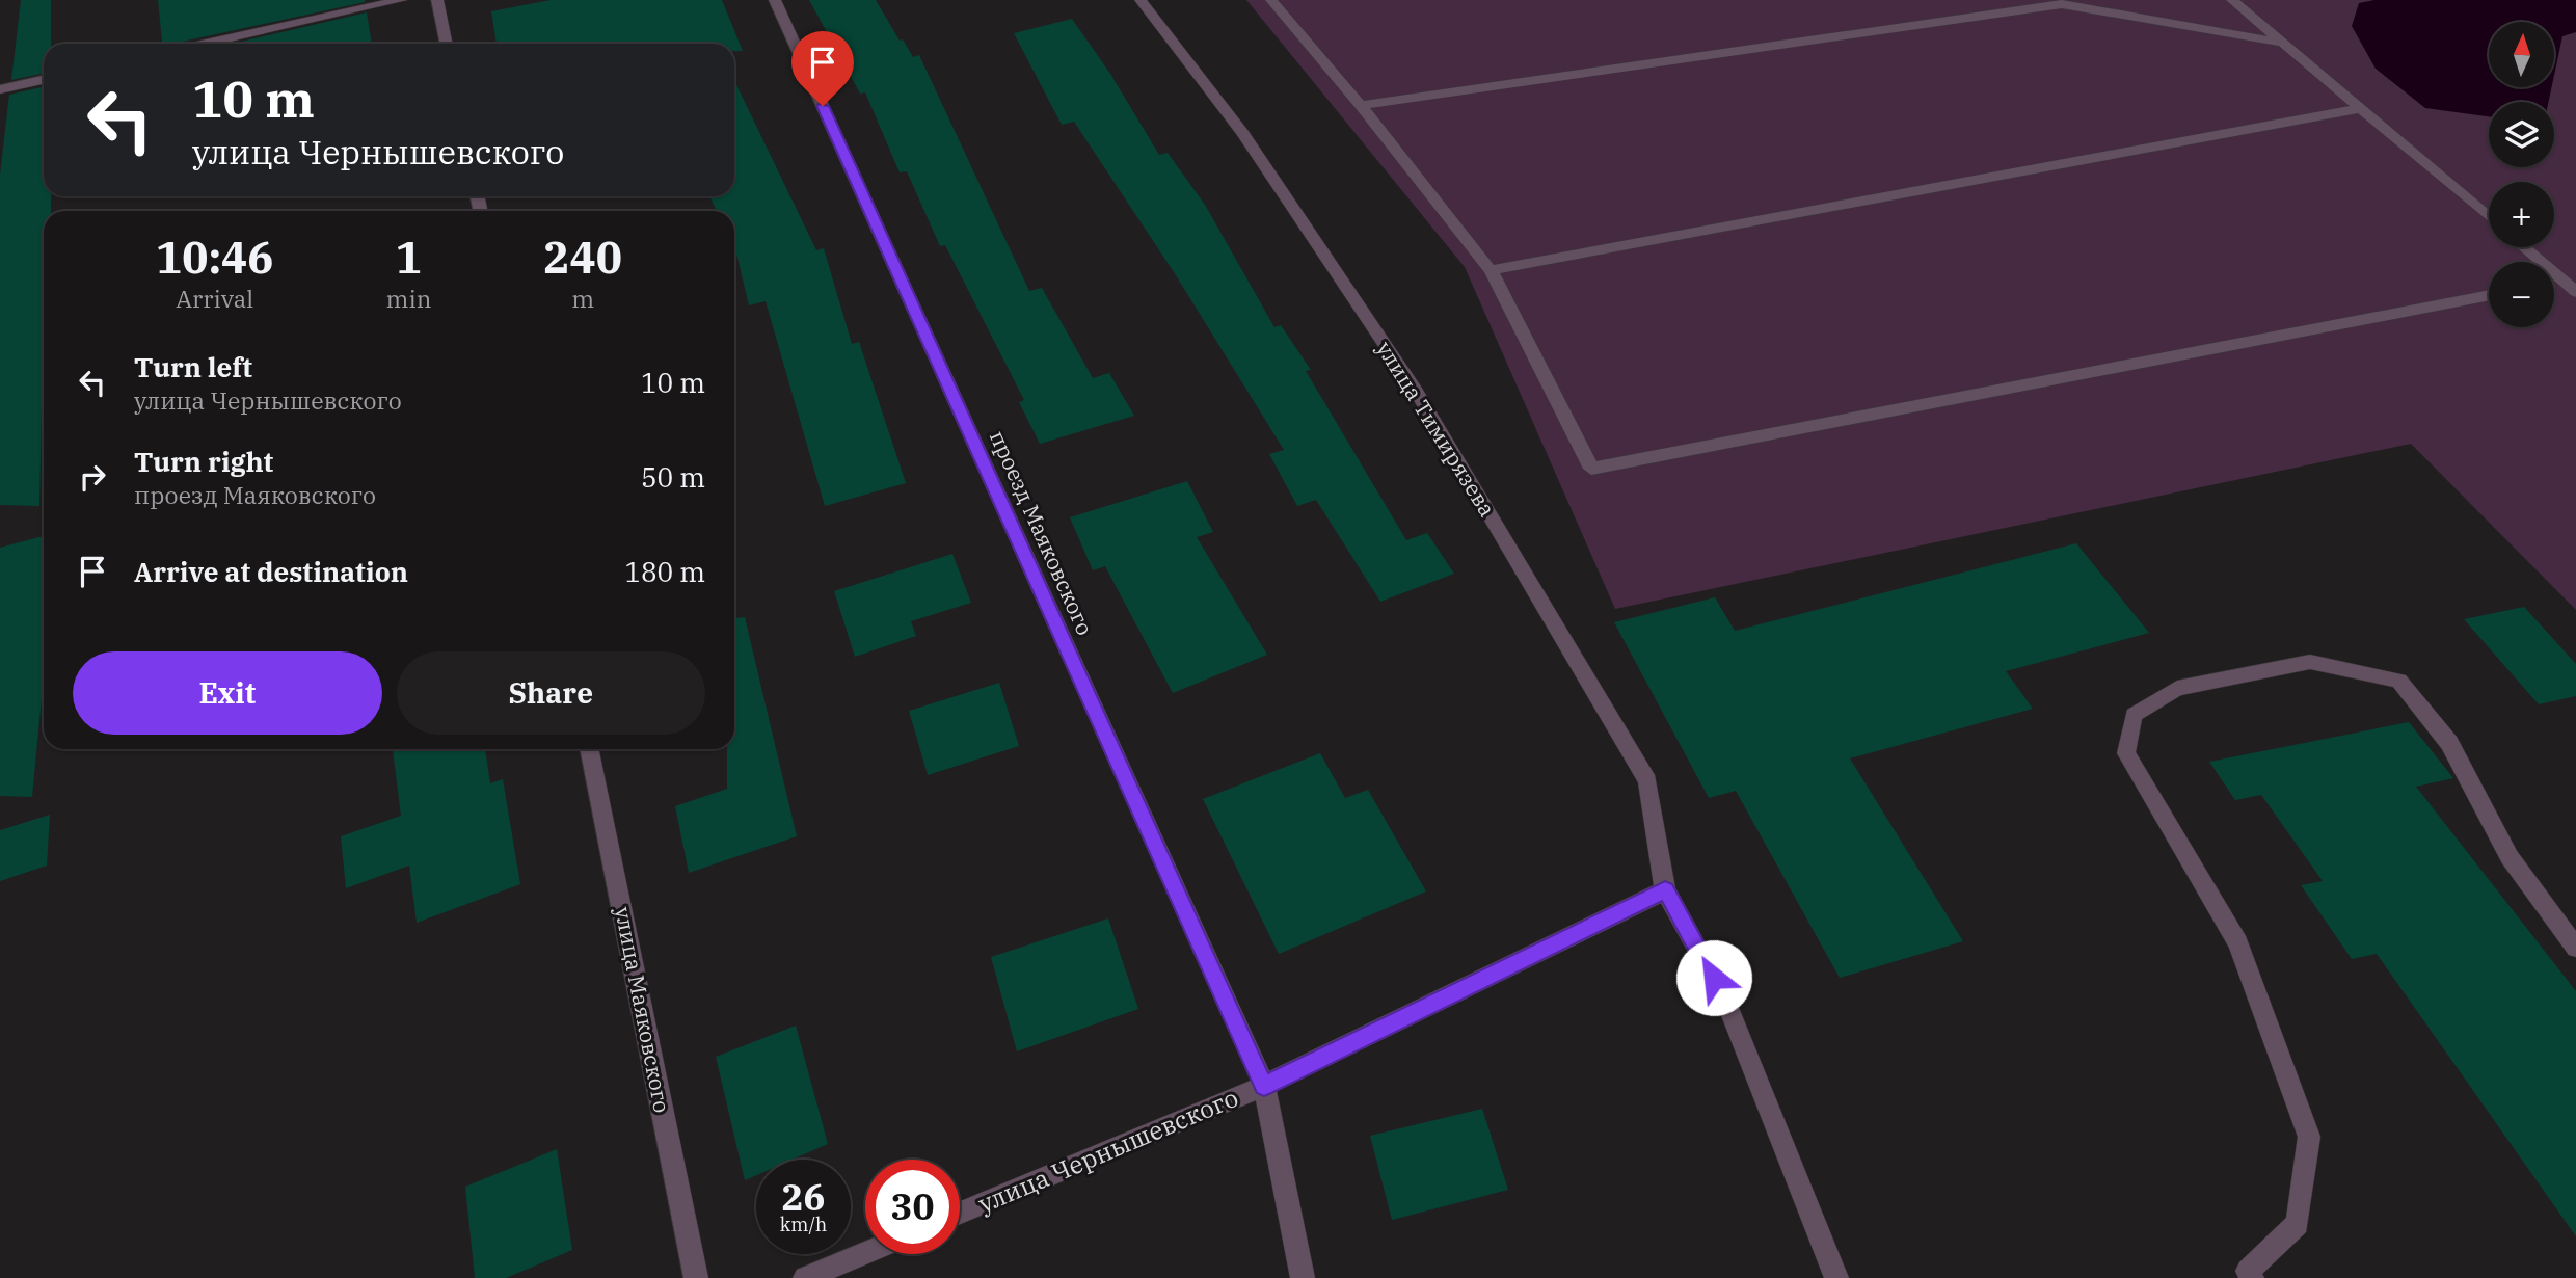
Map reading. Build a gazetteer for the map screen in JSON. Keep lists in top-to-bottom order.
{
  "streets": {
    "street": [
      "улица Тимирязева",
      "проезд Маяковского",
      "улица Маяковского",
      "улица Чернышевского"
    ]
  },
  "crossings": [
    ["улица Тимирязева", "улица Чернышевского"],
    ["проезд Маяковского", "улица Чернышевского"]
  ],
  "north": "top",
  "page": {
    "map_buttons": ["+", "−"],
    "turn": ["10 m", "улица Чернышевского"],
    "eta": [
      "10:46",
      "Arrival",
      "1",
      "min",
      "240",
      "m"
    ],
    "list": [
      {
        "name": "Turn left",
        "note": "улица Чернышевского",
        "value": "10 m"
      },
      {
        "name": "Turn right",
        "note": "проезд Маяковского",
        "value": "50 m"
      },
      {
        "name": "Arrive at destination",
        "value": "180 m"
      }
    ],
    "buttons": ["Exit", "Share"],
    "speed": "26 km/h",
    "limit": "30"
  }
}
